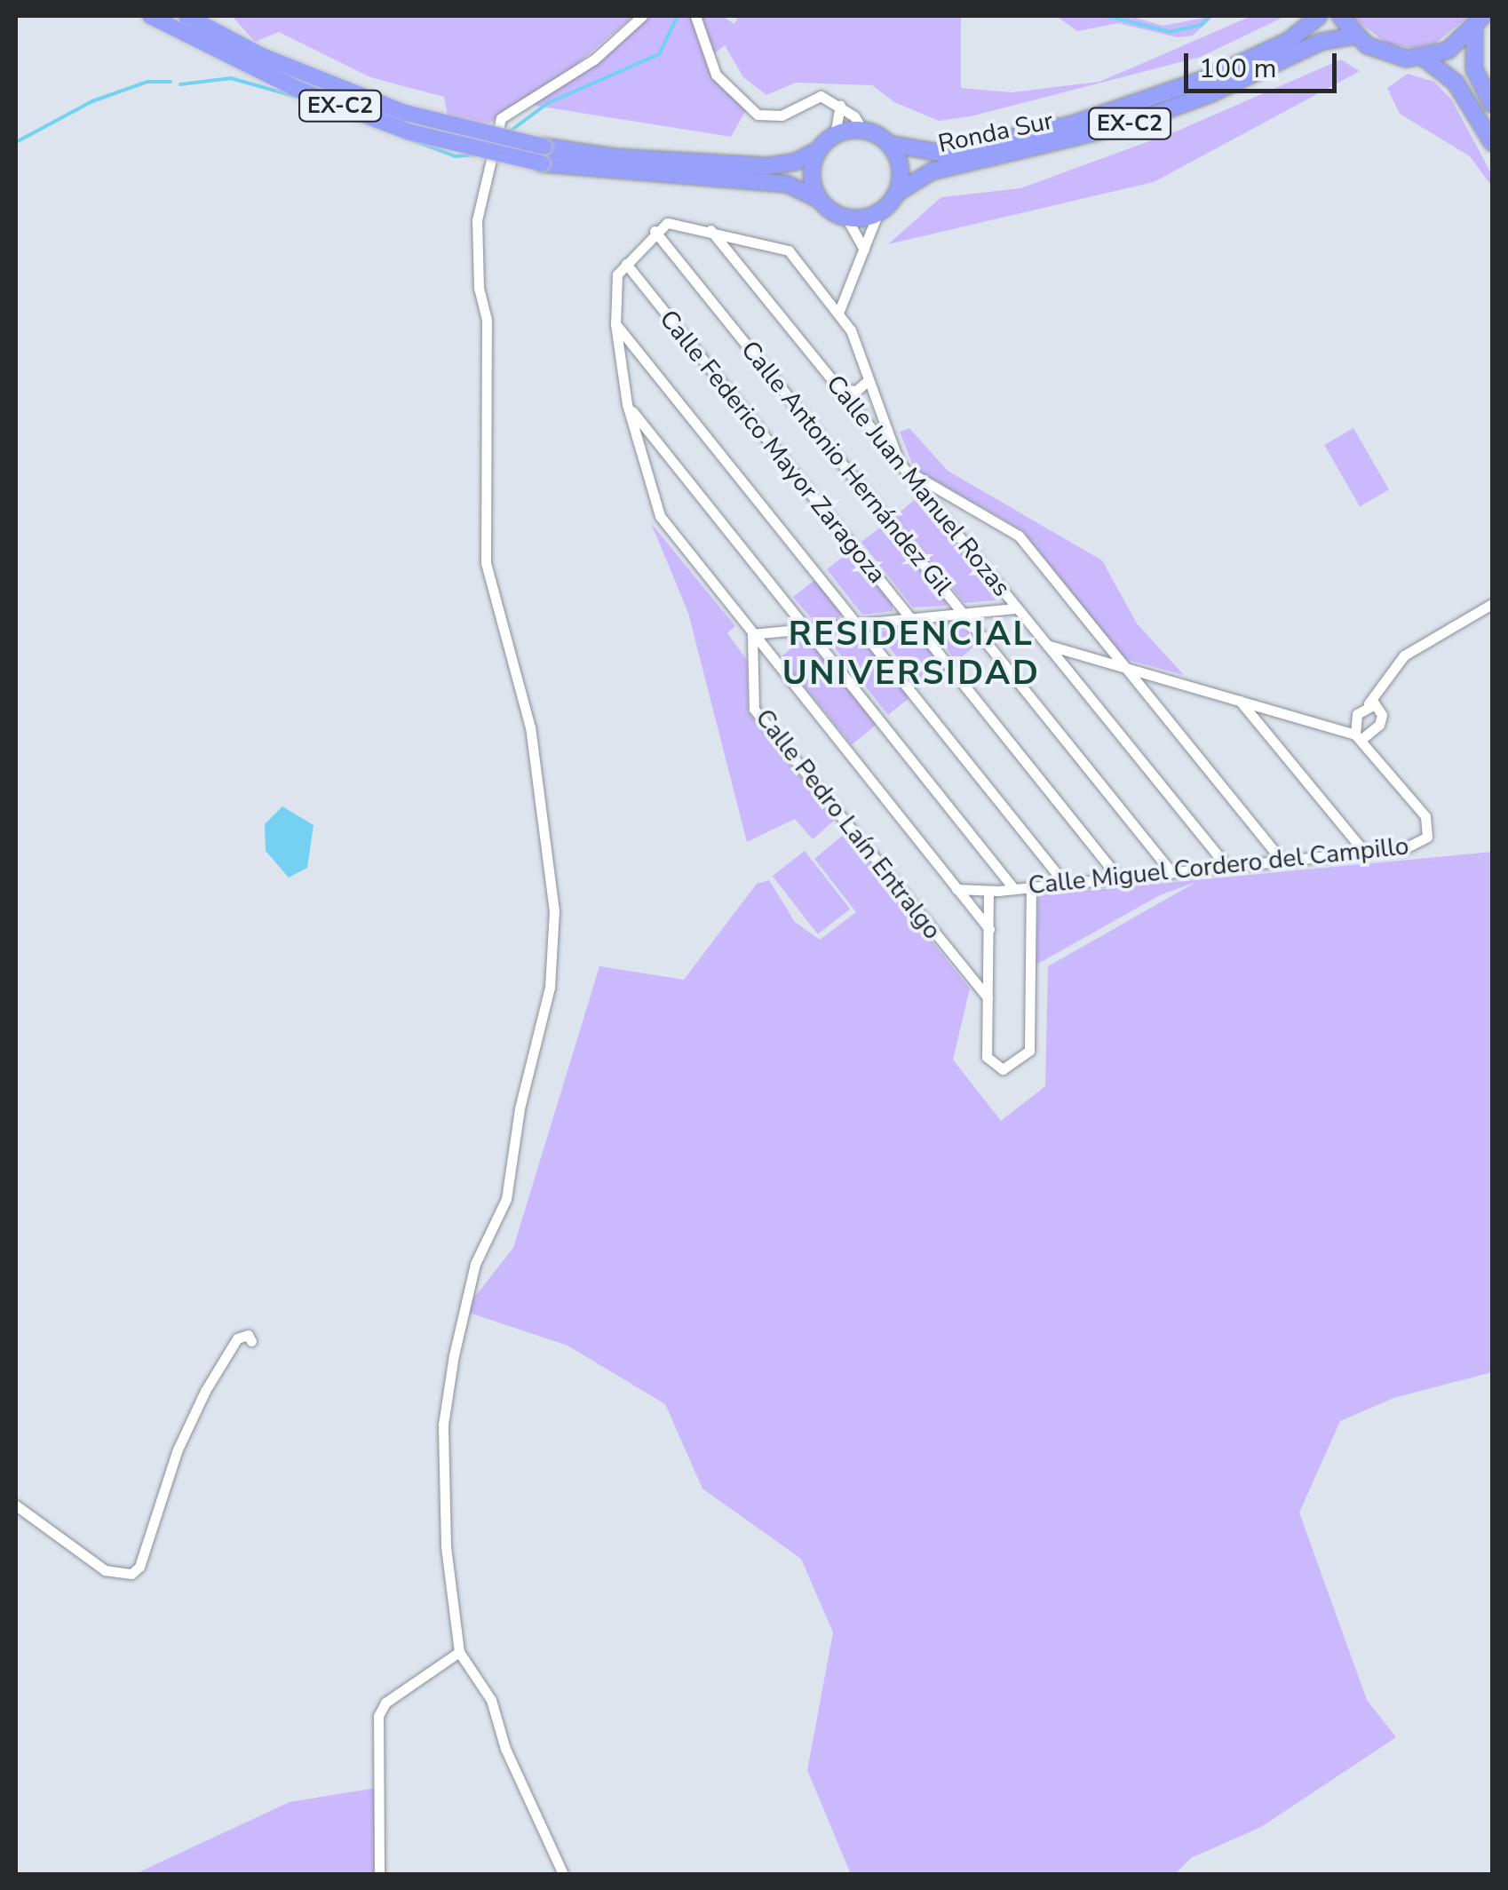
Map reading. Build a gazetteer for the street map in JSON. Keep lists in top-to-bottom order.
{
  "streets": {
    "highway": ["EX-C2", "Ronda Sur"],
    "street": [
      "Calle Federico Mayor Zaragoza",
      "Calle Antonio Hernández Gil",
      "Calle Juan Manuel Rozas",
      "Calle Pedro Laín Entralgo",
      "Calle Miguel Cordero del Campillo"
    ]
  },
  "crossings": [
    ["EX-C2", "Ronda Sur"],
    ["Calle Federico Mayor Zaragoza", "Calle Miguel Cordero del Campillo"],
    ["Calle Antonio Hernández Gil", "Calle Miguel Cordero del Campillo"],
    ["Calle Juan Manuel Rozas", "Calle Miguel Cordero del Campillo"]
  ],
  "districts": ["RESIDENCIAL UNIVERSIDAD"],
  "scale_bar": "100 m"
}
